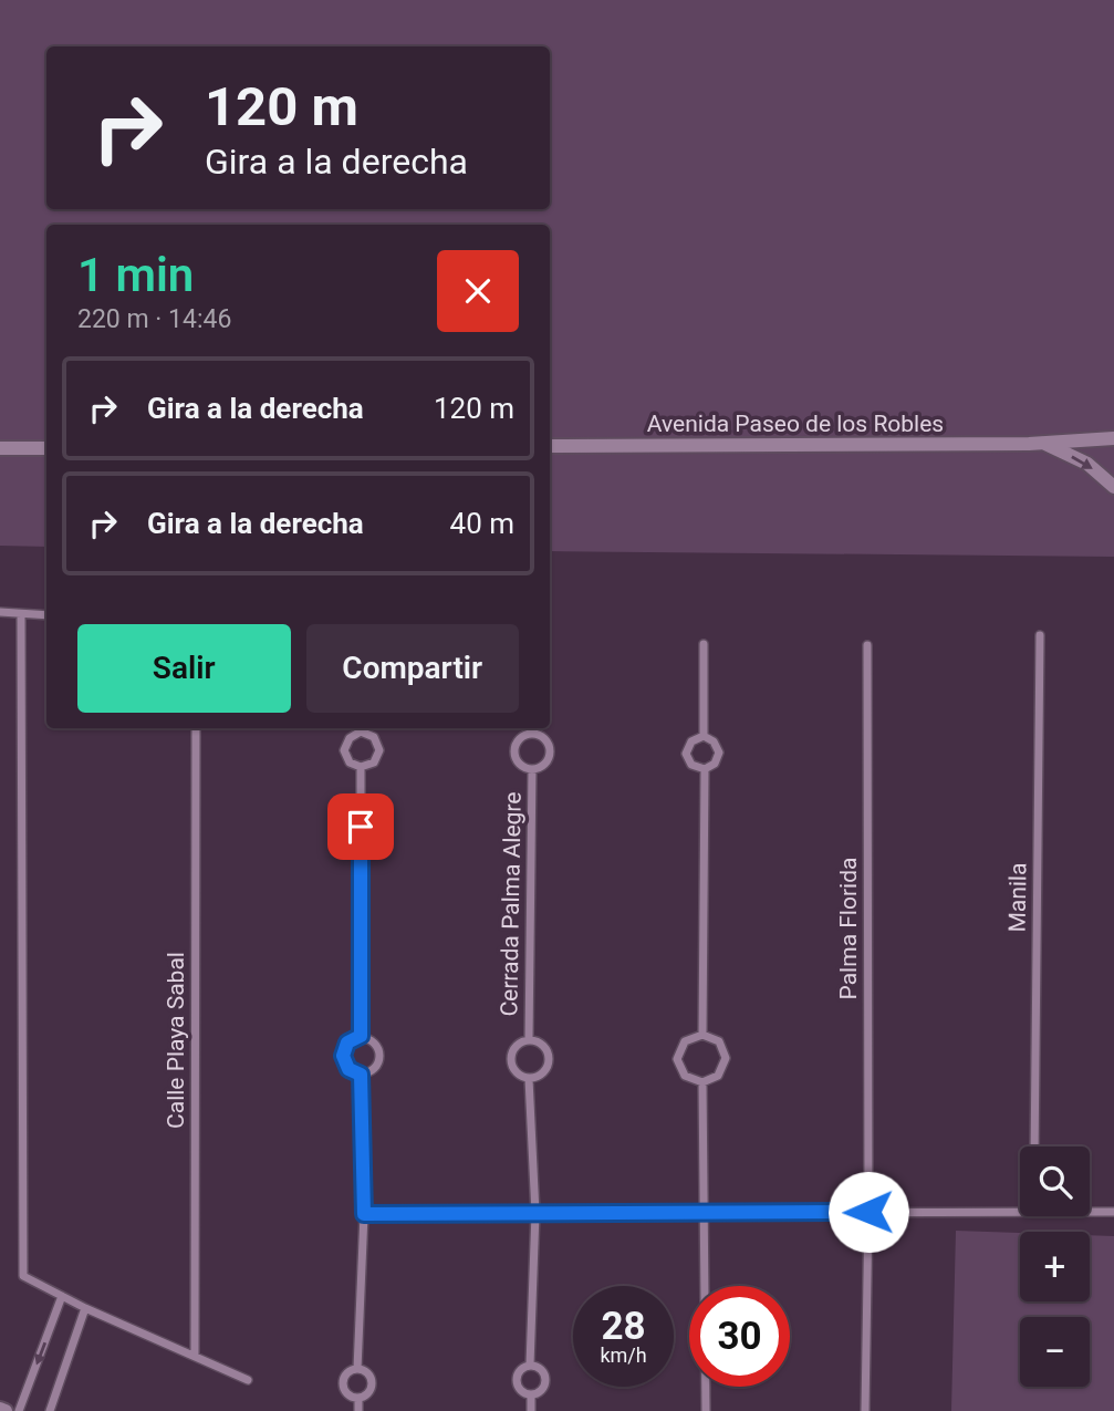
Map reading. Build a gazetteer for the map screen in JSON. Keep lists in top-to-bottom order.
{
  "streets": {
    "street": [
      "Avenida Paseo de los Robles",
      "Manila",
      "Cerrada Palma Alegre",
      "Palma Florida",
      "Calle Playa Sabal"
    ]
  },
  "page": {
    "turn": ["120 m", "Gira a la derecha"],
    "heading": ["1 min", "220 m · 14:46"],
    "list": [
      {
        "name": "Gira a la derecha",
        "value": "120 m"
      },
      {
        "name": "Gira a la derecha",
        "value": "40 m"
      }
    ],
    "buttons": ["Salir", "Compartir"],
    "map_buttons": ["+", "−"],
    "speed": "28 km/h",
    "limit": "30"
  }
}
